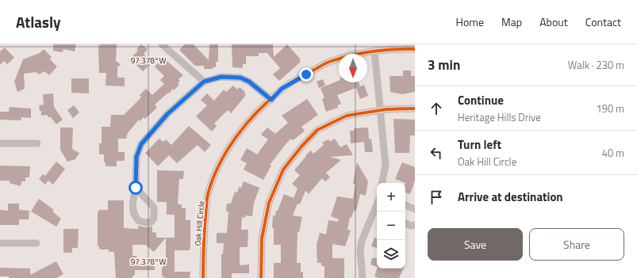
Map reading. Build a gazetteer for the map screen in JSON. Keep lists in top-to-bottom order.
{
  "streets": {
    "street": ["Oak Hill Circle"]
  },
  "north": "bottom",
  "page": {
    "header": "Atlasly",
    "nav": [
      "Home",
      "Map",
      "About",
      "Contact"
    ],
    "heading": ["3 min", "Walk · 230 m"],
    "list": [
      ["Continue", "Heritage Hills Drive", "190 m"],
      ["Turn left", "Oak Hill Circle", "40 m"],
      "Arrive at destination"
    ],
    "map_buttons": ["+", "−"],
    "buttons": ["Save", "Share"]
  },
  "coordinates": ["97.378°W"]
}
